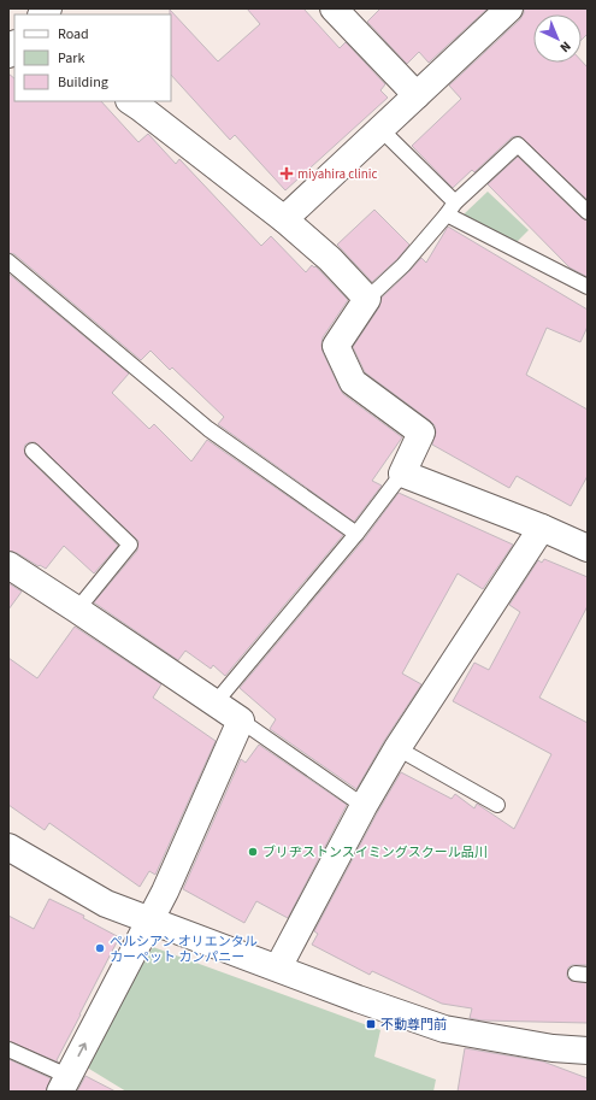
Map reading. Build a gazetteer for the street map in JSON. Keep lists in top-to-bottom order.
{
  "places": {
    "health": ["miyahira clinic"],
    "other": ["ブリヂストンスイミングスクール品川", "ペルシアン オリエンタル カーペット カンパニー"],
    "transit": ["不動尊門前"]
  },
  "legend": ["Road", "Park", "Building"],
  "north": "bottom right"
}
